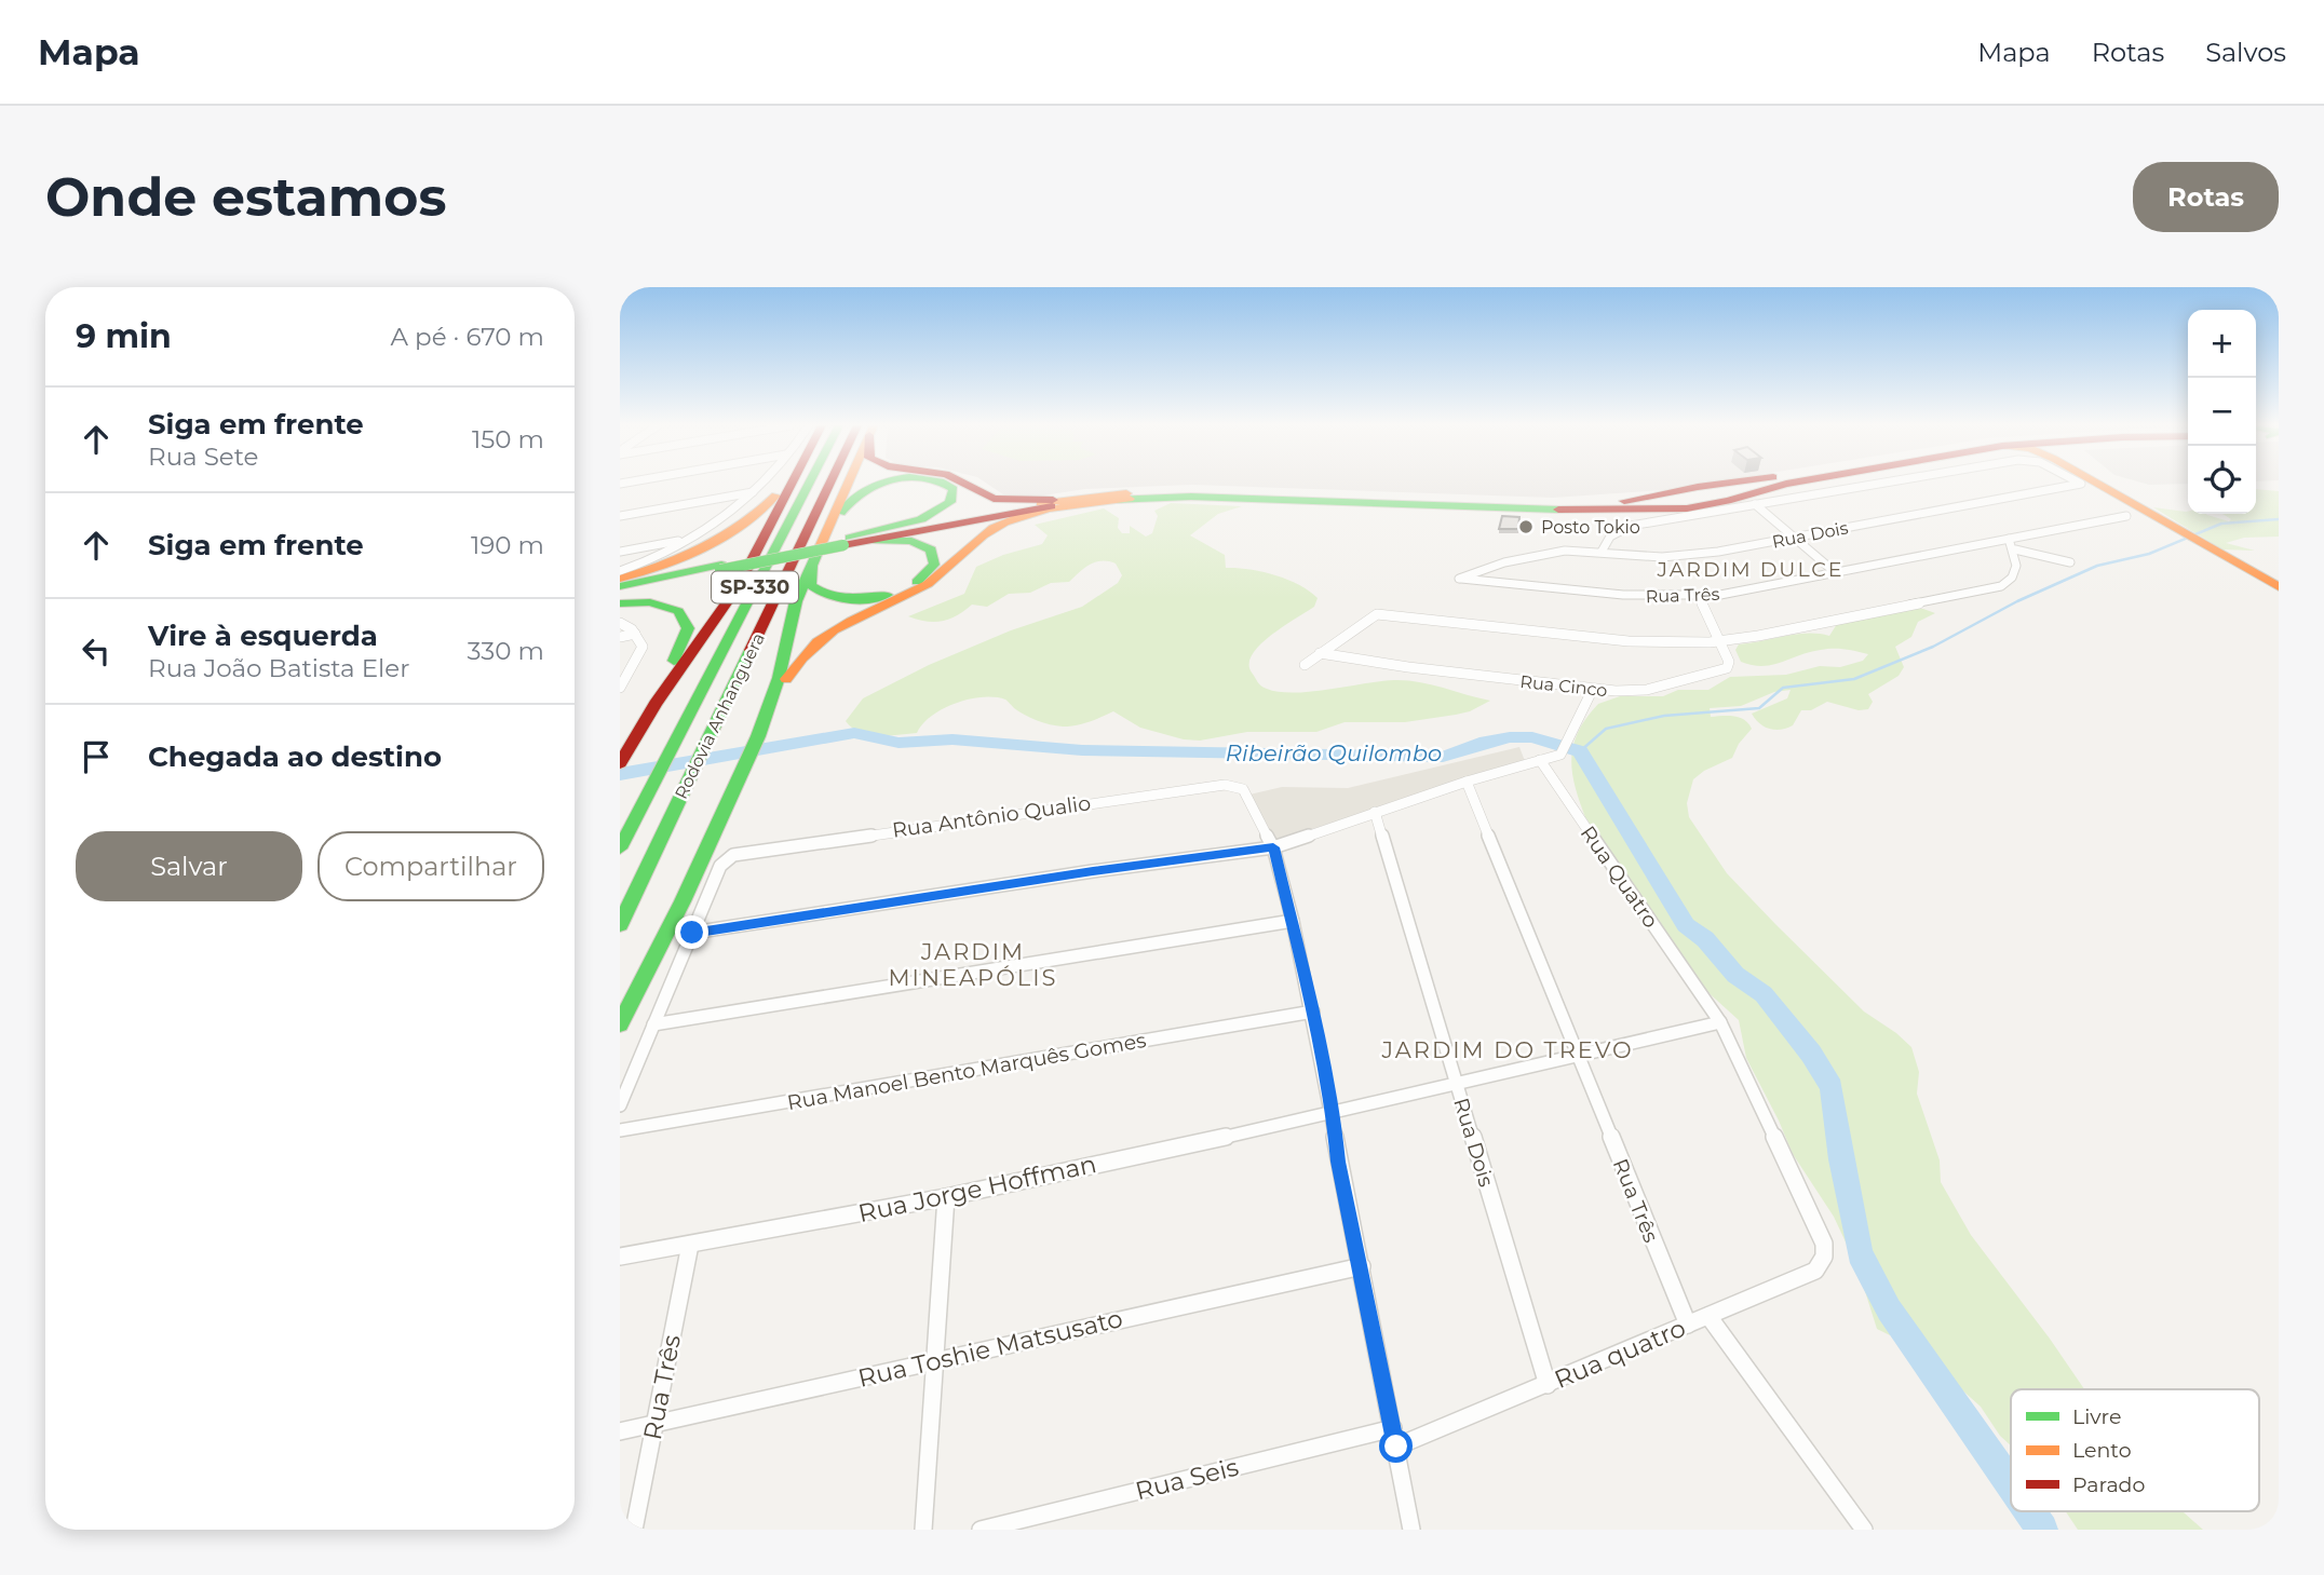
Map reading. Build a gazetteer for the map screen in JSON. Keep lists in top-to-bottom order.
{
  "streets": {
    "main road": ["SP-330", "Rodovia Anhanguera"],
    "street": [
      "Rua Dois",
      "Rua Três",
      "Rua Cinco",
      "Rua Antônio Qualio",
      "Rua Quatro",
      "Rua Manoel Bento Marquês Gomes",
      "Rua Jorge Hoffman",
      "Rua Toshie Matsusato",
      "Rua quatro",
      "Rua Seis"
    ]
  },
  "crossings": [
    ["Rua Dois", "Rua Três"],
    ["Rua Dois", "Rua Jorge Hoffman"],
    ["Rua Dois", "Rua quatro"],
    ["Rua Três", "Rua Jorge Hoffman"],
    ["Rua Três", "Rua Toshie Matsusato"],
    ["Rua Três", "Rua quatro"],
    ["Rua Quatro", "Rua Jorge Hoffman"],
    ["Rua Quatro", "Rua quatro"],
    ["Rua quatro", "Rua Seis"]
  ],
  "districts": ["JARDIM DULCE", "JARDIM MINEAPÓLIS", "JARDIM DO TREVO"],
  "water": ["Ribeirão Quilombo"],
  "places": ["Posto Tokio"],
  "legend": ["Livre", "Lento", "Parado"],
  "page": {
    "header": "Mapa",
    "nav": ["Mapa", "Rotas", "Salvos"],
    "buttons": [
      "Rotas",
      ["Salvar", "Compartilhar"]
    ],
    "title": "Onde estamos",
    "heading": ["9 min", "A pé · 670 m"],
    "map_buttons": ["+", "−"],
    "list": [
      ["Siga em frente", "Rua Sete", "150 m"],
      ["Siga em frente", "190 m"],
      ["Vire à esquerda", "Rua João Batista Eler", "330 m"],
      "Chegada ao destino"
    ]
  }
}
